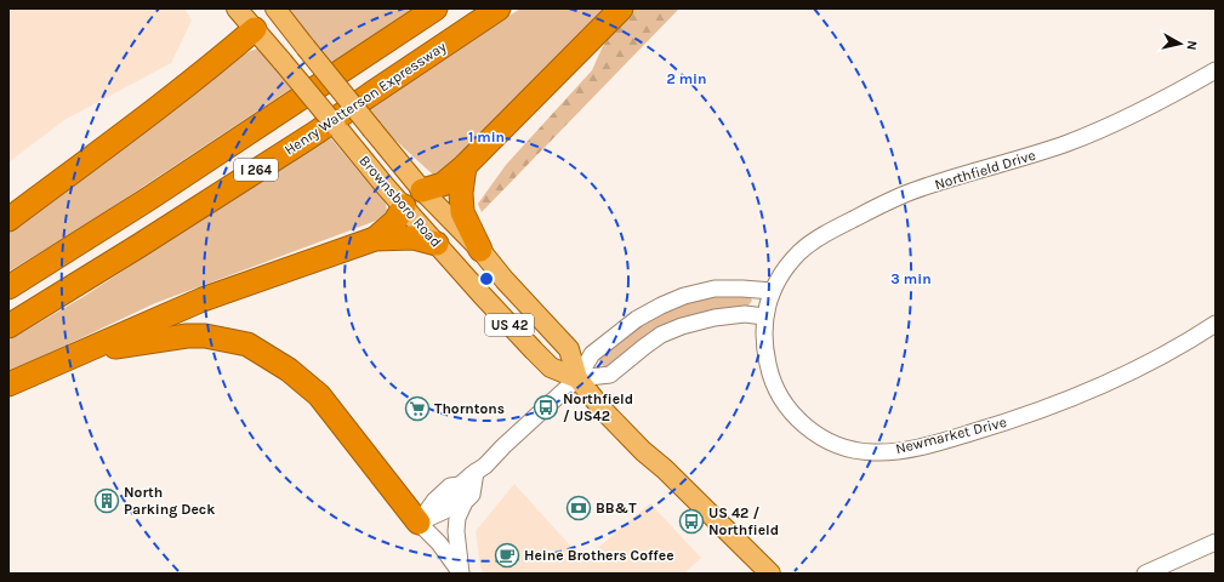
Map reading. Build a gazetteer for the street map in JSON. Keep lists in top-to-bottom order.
{
  "streets": {
    "highway": ["Henry Watterson Expressway", "I 264"],
    "main road": ["Brownsboro Road", "US 42"],
    "street": ["Northfield Drive", "Newmarket Drive"]
  },
  "crossings": [
    ["Northfield Drive", "Newmarket Drive"],
    ["Brownsboro Road", "US 42"]
  ],
  "places": {
    "bus stop": ["Northfield / US42", "US 42 / Northfield"],
    "supermarket": ["Thorntons"],
    "building": ["North Parking Deck"],
    "bank": ["BB&T"],
    "cafe": ["Heine Brothers Coffee"]
  },
  "north": "right",
  "rings": ["2 min", "1 min", "3 min"]
}
